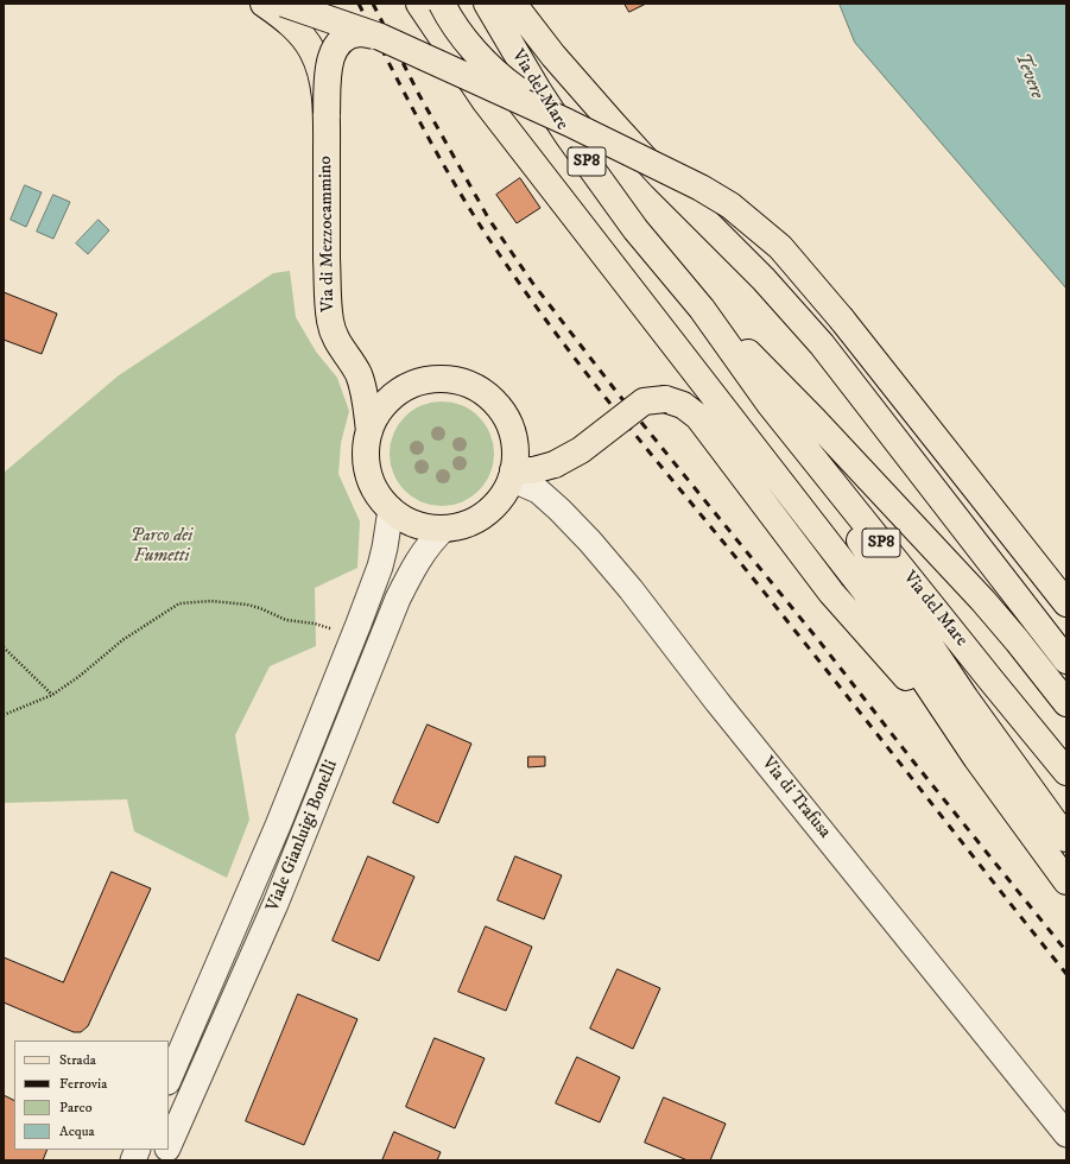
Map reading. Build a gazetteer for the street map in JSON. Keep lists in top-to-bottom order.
{
  "streets": {
    "main road": ["Via del Mare", "SP8", "Via di Mezzocammino"],
    "street": ["Via di Trafusa", "Viale Gianluigi Bonelli"]
  },
  "crossings": [
    ["Via di Mezzocammino", "Via di Trafusa"],
    ["Via di Mezzocammino", "Viale Gianluigi Bonelli"],
    ["Via di Trafusa", "Viale Gianluigi Bonelli"]
  ],
  "water": ["Tevere"],
  "parks": ["Parco dei Fumetti"],
  "legend": [
    "Strada",
    "Ferrovia",
    "Parco",
    "Acqua"
  ]
}
